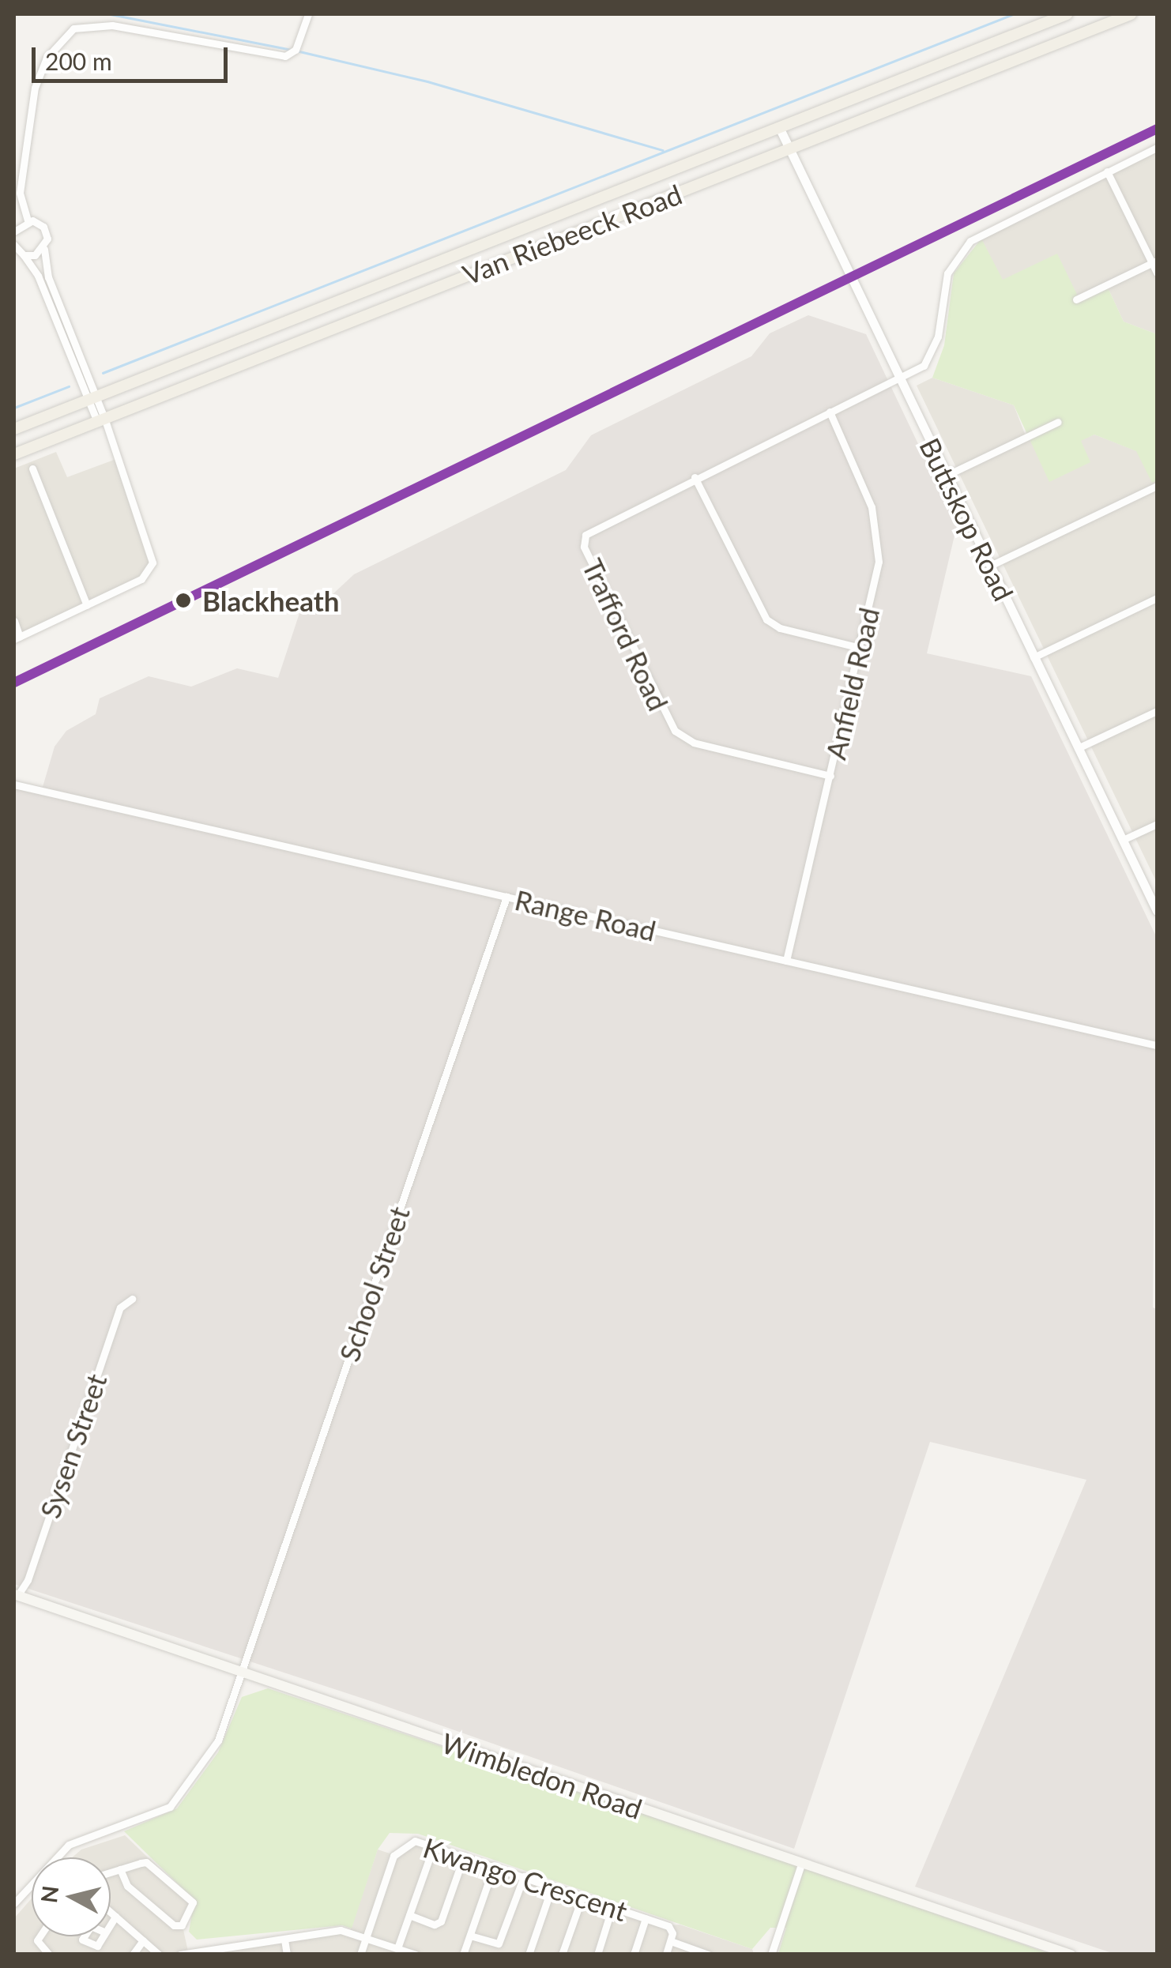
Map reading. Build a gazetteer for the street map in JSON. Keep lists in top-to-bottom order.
{
  "streets": {
    "main road": ["Van Riebeeck Road", "Wimbledon Road"],
    "street": [
      "Buttskop Road",
      "Trafford Road",
      "Anfield Road",
      "Range Road",
      "School Street",
      "Sysen Street",
      "Kwango Crescent"
    ]
  },
  "crossings": [
    ["Van Riebeeck Road", "Buttskop Road"],
    ["Buttskop Road", "Trafford Road"],
    ["Trafford Road", "Anfield Road"],
    ["Anfield Road", "Range Road"],
    ["Range Road", "School Street"],
    ["School Street", "Wimbledon Road"],
    ["Sysen Street", "Wimbledon Road"]
  ],
  "places": ["Blackheath"],
  "scale_bar": "200 m",
  "north": "left"
}
